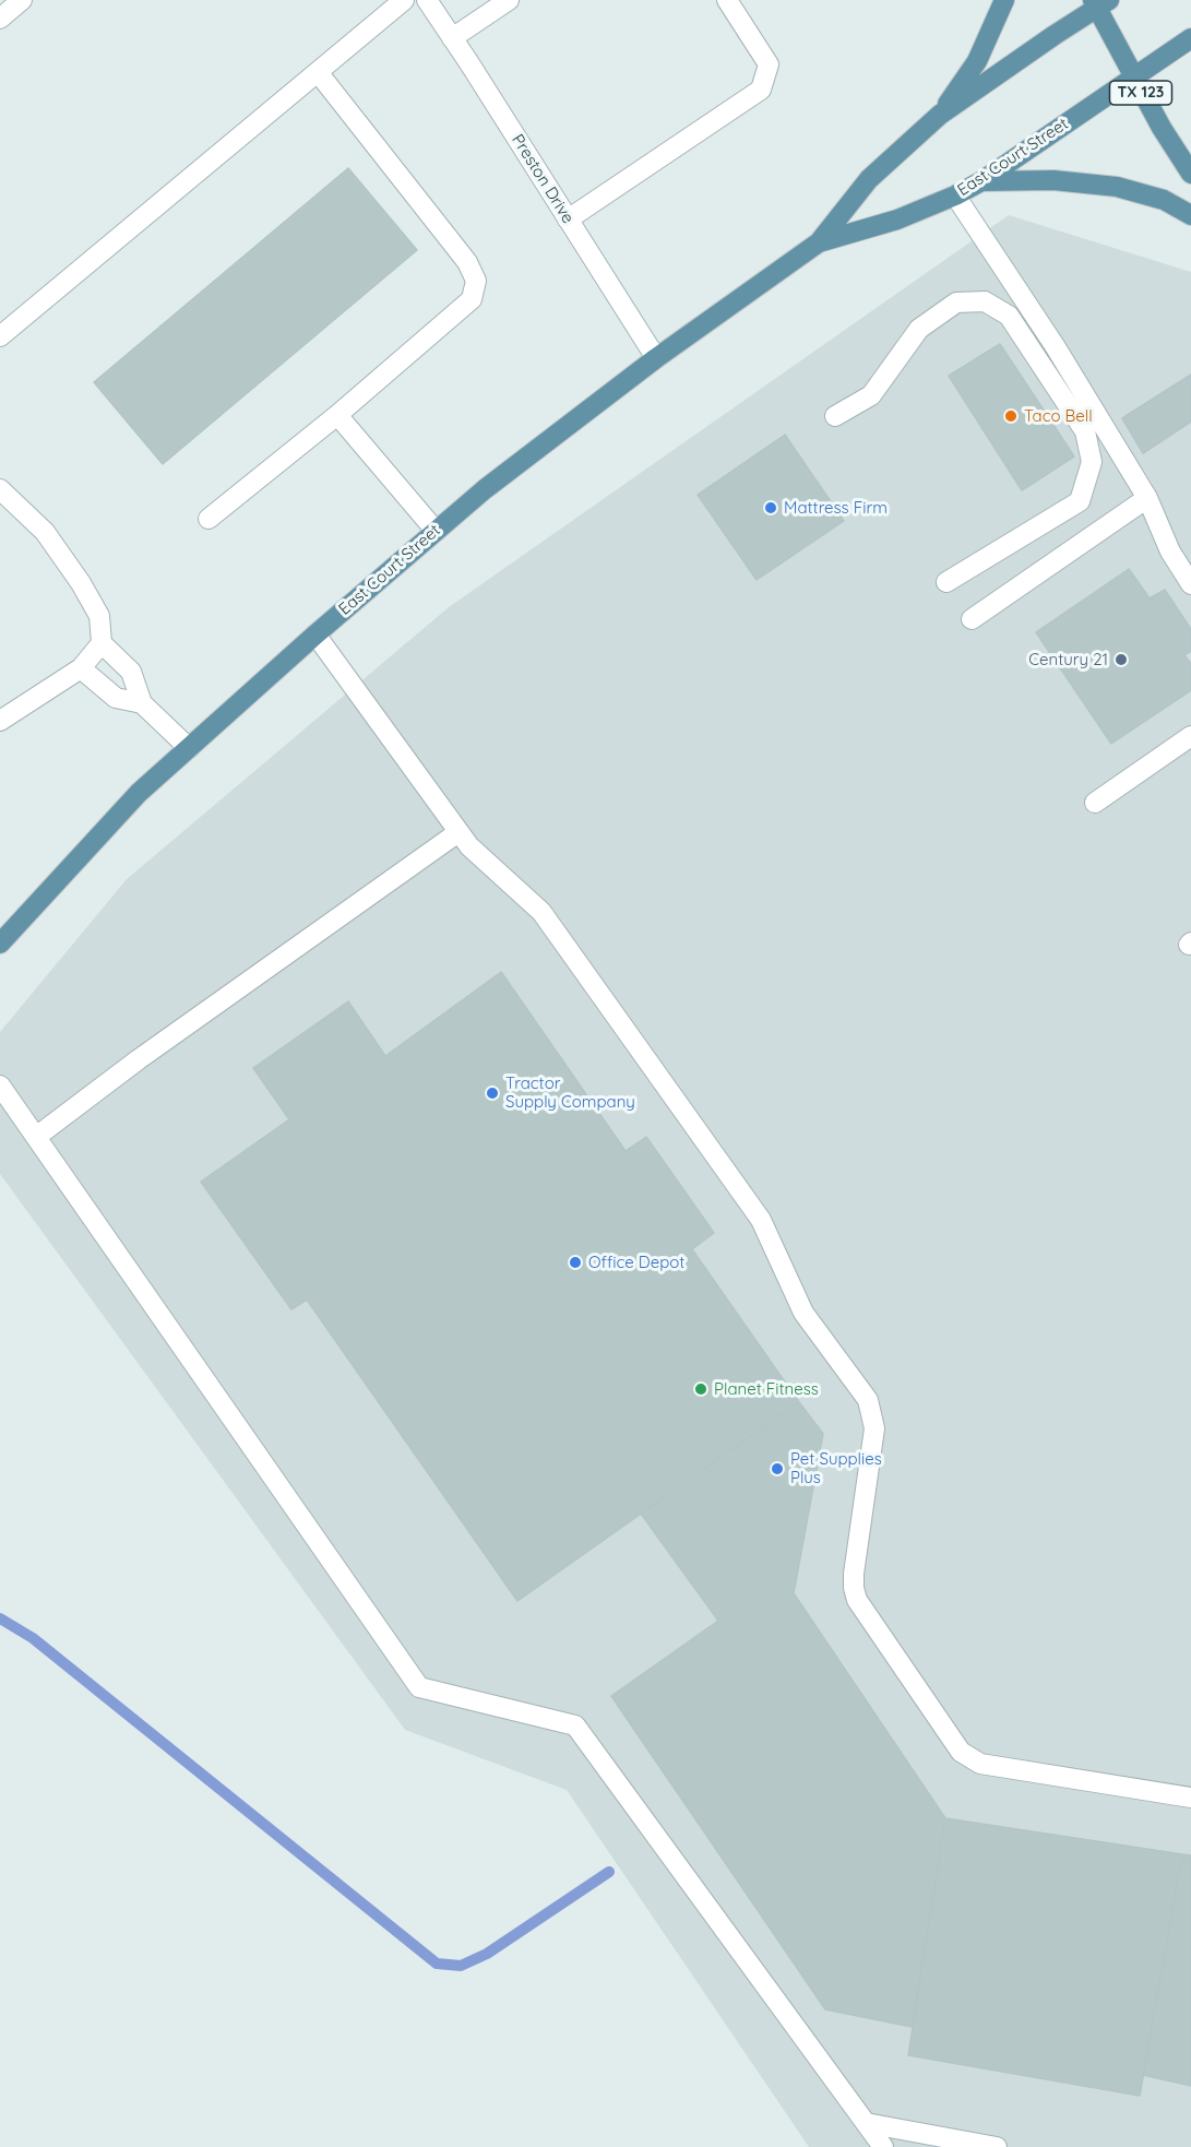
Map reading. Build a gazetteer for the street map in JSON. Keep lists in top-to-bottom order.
{
  "streets": {
    "main road": ["TX 123", "East Court Street"],
    "street": ["Preston Drive"]
  },
  "crossings": [
    ["TX 123", "East Court Street"],
    ["East Court Street", "Preston Drive"]
  ],
  "places": [
    "Taco Bell",
    "Mattress Firm",
    "Century 21",
    "Tractor Supply Company",
    "Office Depot",
    "Planet Fitness",
    "Pet Supplies Plus"
  ]
}
